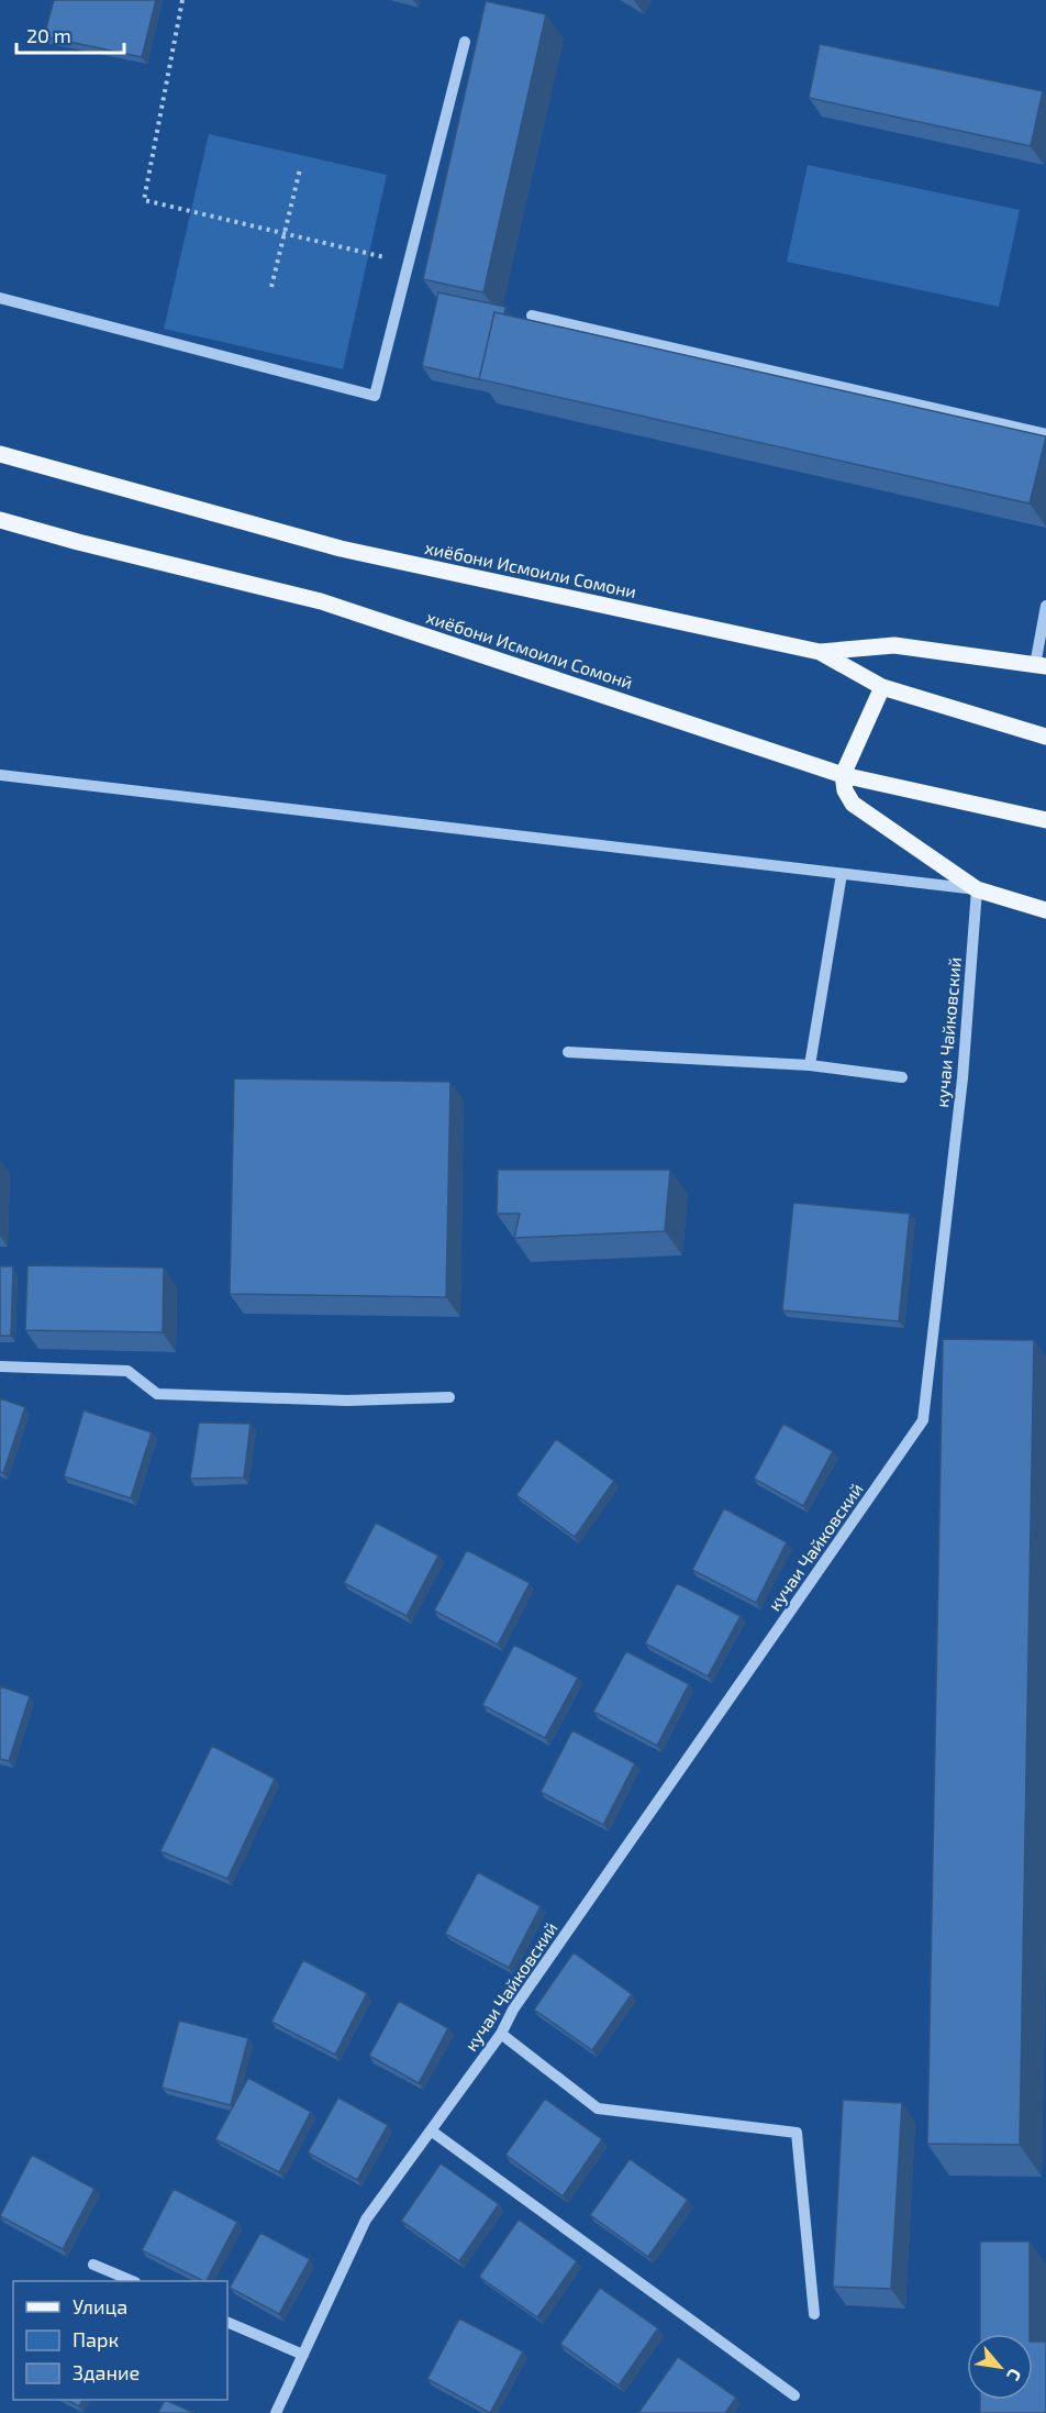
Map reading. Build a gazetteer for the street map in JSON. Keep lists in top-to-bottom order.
{
  "streets": {
    "main road": ["хиёбони Исмоили Сомони", "хиёбони Исмоили Сомонӣ"],
    "street": ["кучаи Чайковский"]
  },
  "legend": ["Улица", "Парк", "Здание"],
  "scale_bar": "20 m",
  "north": "bottom right"
}
